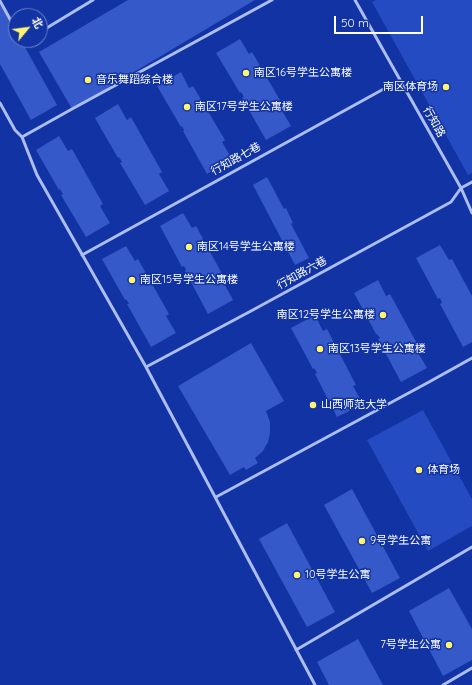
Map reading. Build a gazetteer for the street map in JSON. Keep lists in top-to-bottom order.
{
  "streets": {
    "lane": ["行知路", "行知路七巷", "行知路六巷"]
  },
  "crossings": [
    ["行知路", "行知路七巷"],
    ["行知路", "行知路六巷"]
  ],
  "places": [
    "南区16号学生公寓楼",
    "音乐舞蹈综合楼",
    "南区体育场",
    "南区17号学生公寓楼",
    "南区14号学生公寓楼",
    "南区15号学生公寓楼",
    "南区12号学生公寓楼",
    "南区13号学生公寓楼",
    "山西师范大学",
    "体育场",
    "9号学生公寓",
    "10号学生公寓",
    "7号学生公寓"
  ],
  "scale_bar": "50 m",
  "north": "top right"
}
